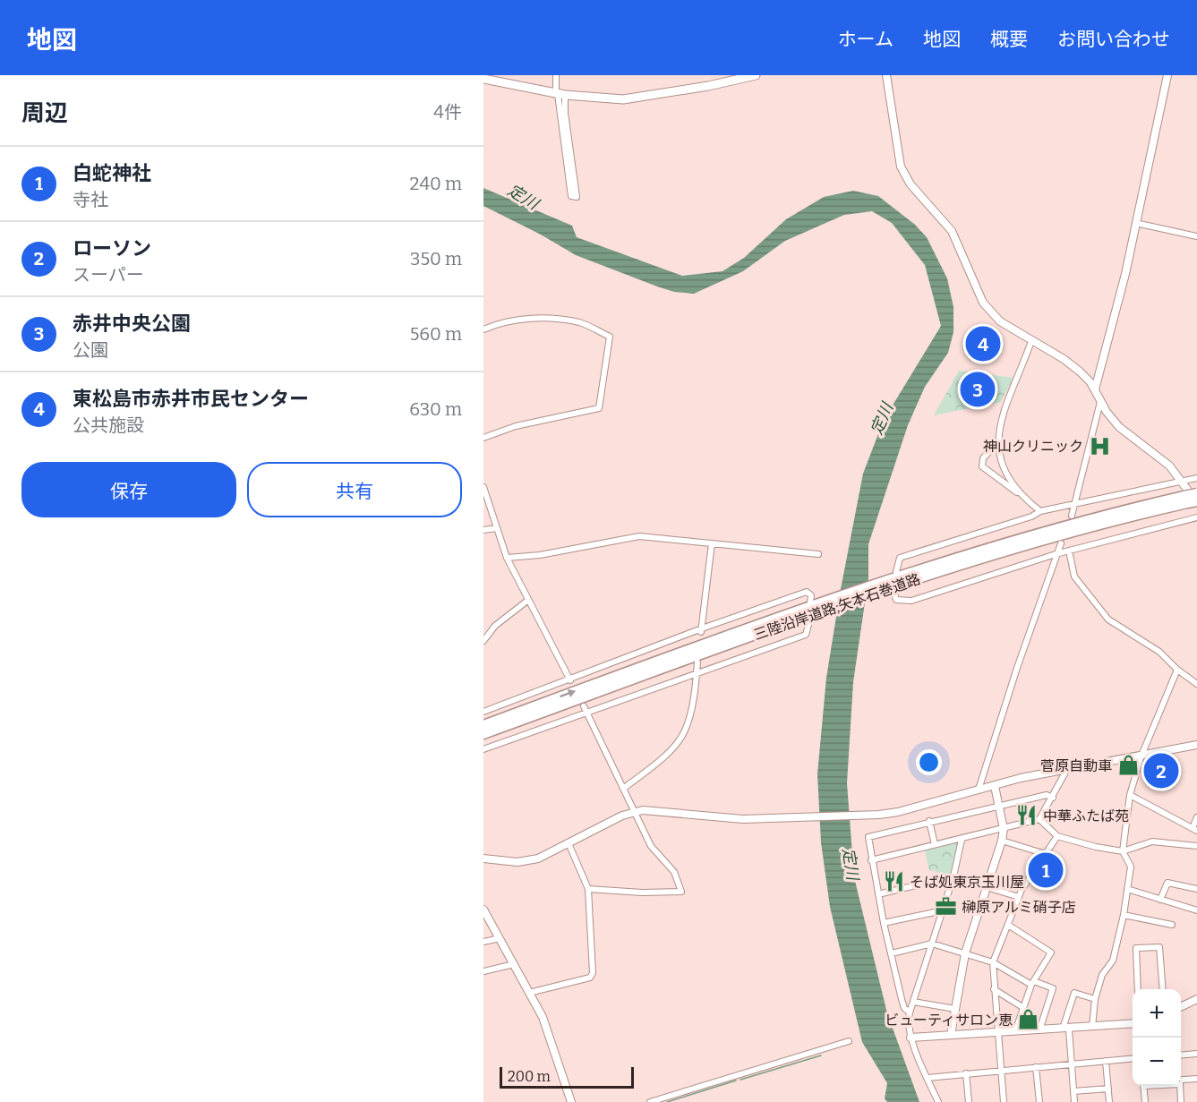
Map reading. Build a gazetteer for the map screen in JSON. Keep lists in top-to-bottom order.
{
  "streets": {
    "highway": ["三陸沿岸道路;矢本石巻道路"]
  },
  "water": ["定川"],
  "places": {
    "hospital": ["神山クリニック"],
    "shop": ["菅原自動車", "ビューティサロン恵"],
    "restaurant": ["中華ふたば苑", "そば処東京玉川屋"],
    "office": ["榊原アルミ硝子店"]
  },
  "scale_bar": "200 m",
  "page": {
    "header": "地図",
    "nav": [
      "ホーム",
      "地図",
      "概要",
      "お問い合わせ"
    ],
    "heading": ["周辺", "4件"],
    "list": [
      {
        "mark": "1",
        "name": "白蛇神社",
        "note": "寺社",
        "value": "240 m"
      },
      {
        "mark": "2",
        "name": "ローソン",
        "note": "スーパー",
        "value": "350 m"
      },
      {
        "mark": "3",
        "name": "赤井中央公園",
        "note": "公園",
        "value": "560 m"
      },
      {
        "mark": "4",
        "name": "東松島市赤井市民センター",
        "note": "公共施設",
        "value": "630 m"
      }
    ],
    "pins": [
      "4",
      "3",
      "2",
      "1"
    ],
    "buttons": ["保存", "共有"],
    "map_buttons": ["+", "−"],
    "scale": "200 m"
  }
}
